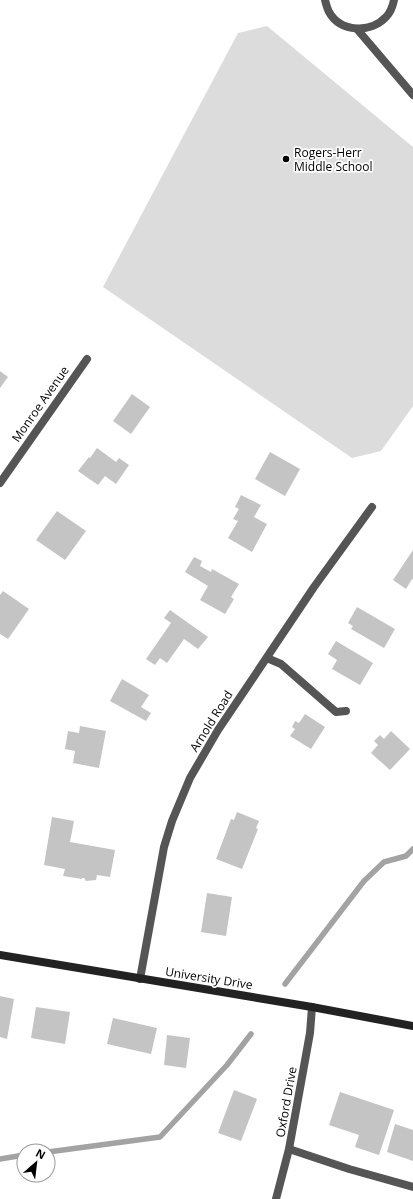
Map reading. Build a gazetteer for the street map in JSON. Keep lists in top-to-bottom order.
{
  "streets": {
    "main road": ["University Drive"],
    "street": ["Monroe Avenue", "Arnold Road", "Oxford Drive"]
  },
  "crossings": [
    ["Arnold Road", "University Drive"],
    ["University Drive", "Oxford Drive"]
  ],
  "places": ["Rogers-Herr Middle School"],
  "north": "top right"
}
